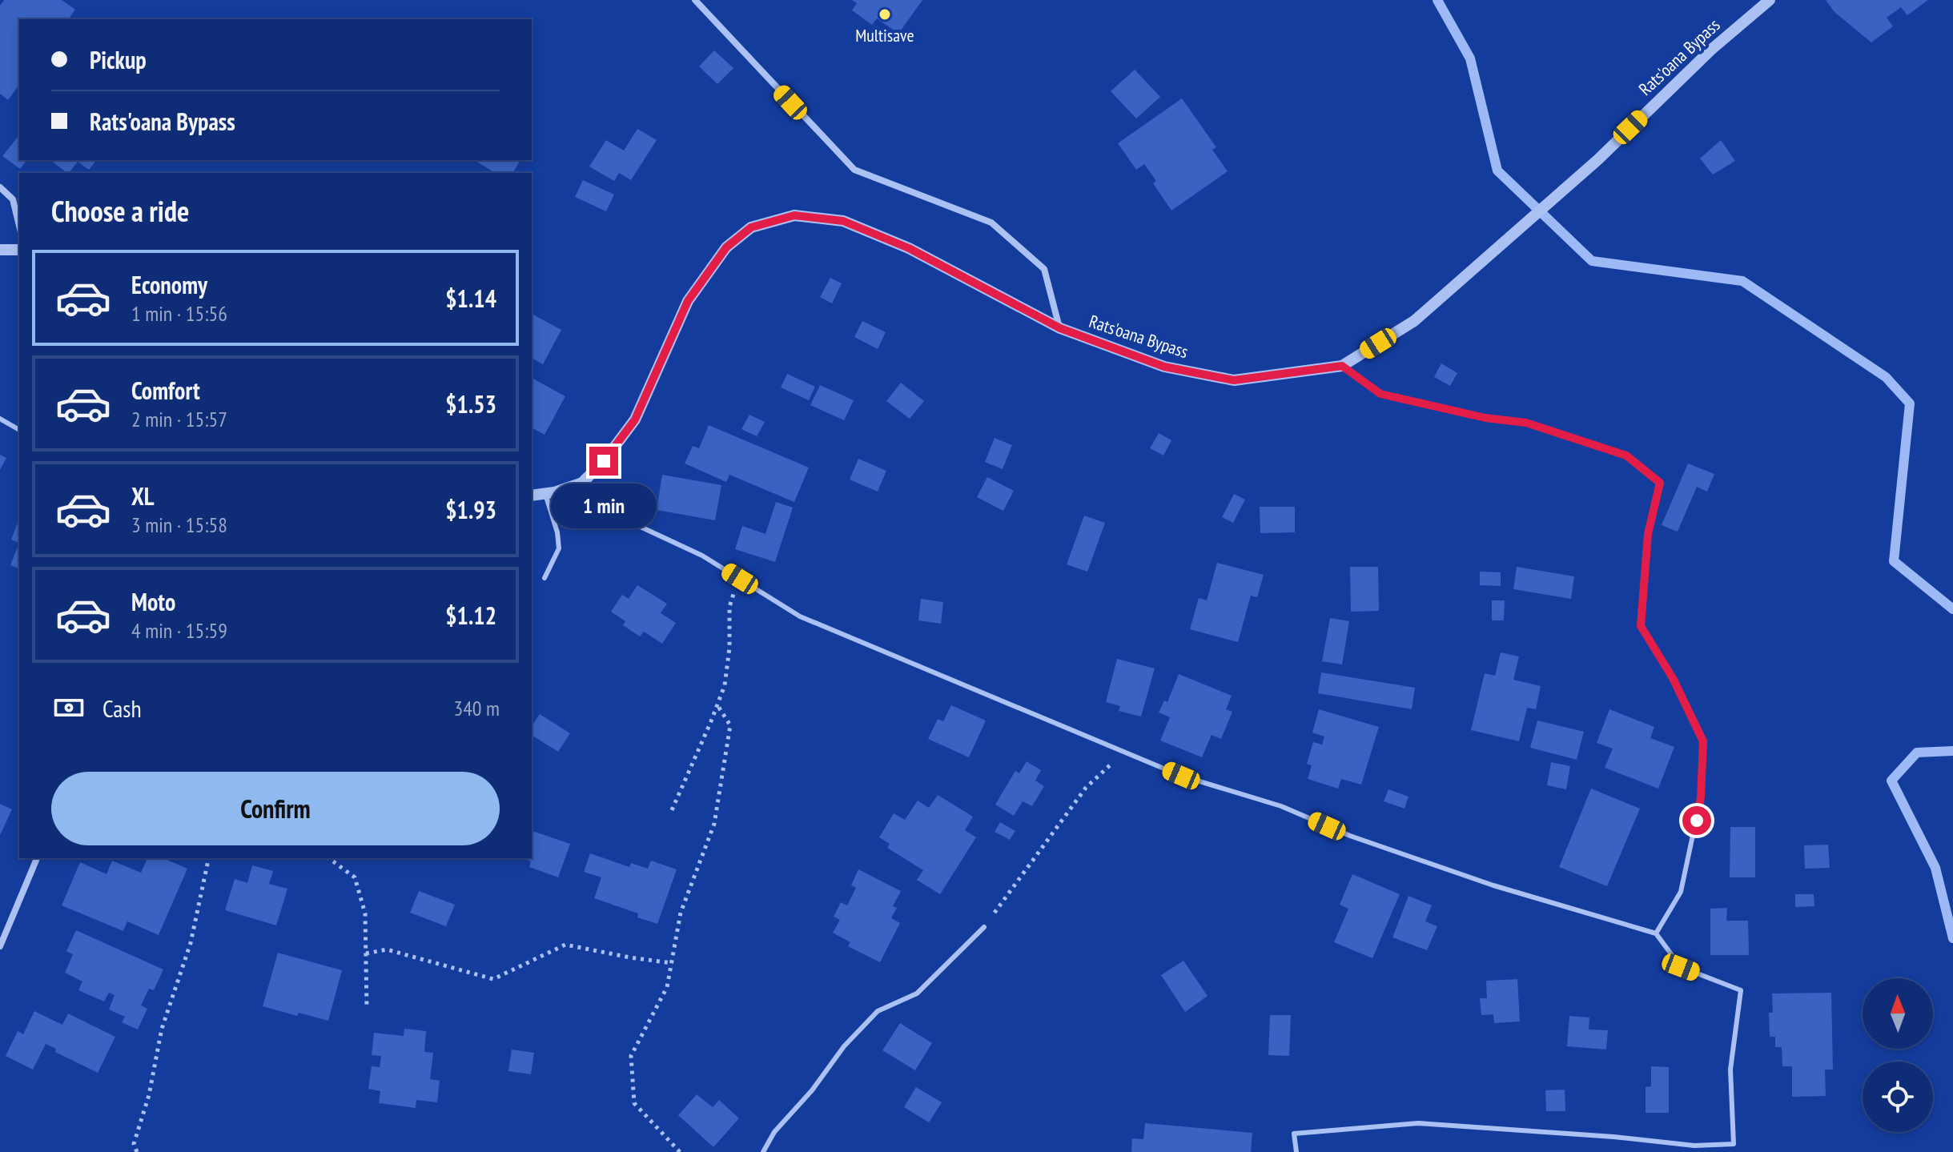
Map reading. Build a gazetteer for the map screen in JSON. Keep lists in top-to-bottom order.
{
  "streets": {
    "street": ["Rats'oana Bypass"]
  },
  "places": ["Multisave"],
  "north": "top",
  "page": {
    "banner": ["Pickup", "Rats'oana Bypass"],
    "heading": "Choose a ride",
    "list": [
      {
        "name": "Economy",
        "note": "1 min · 15:56",
        "value": "$1.14"
      },
      {
        "name": "Comfort",
        "note": "2 min · 15:57",
        "value": "$1.53"
      },
      {
        "name": "XL",
        "note": "3 min · 15:58",
        "value": "$1.93"
      },
      {
        "name": "Moto",
        "note": "4 min · 15:59",
        "value": "$1.12"
      }
    ],
    "bubble": "1 min",
    "pay": ["Cash", "340 m"],
    "buttons": "Confirm"
  }
}
